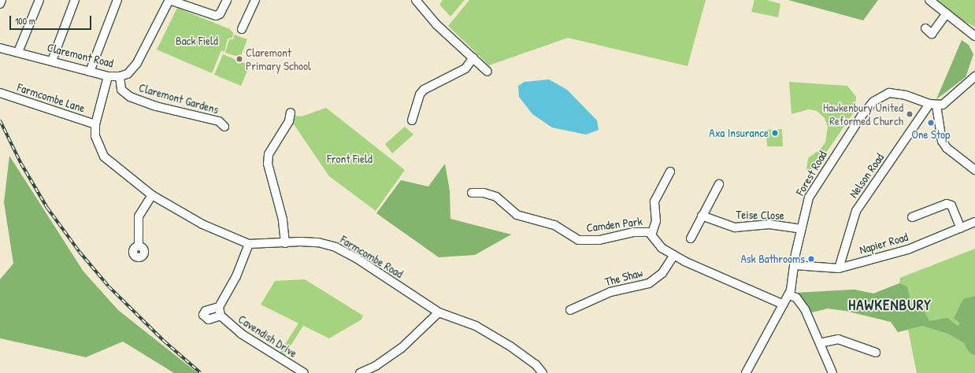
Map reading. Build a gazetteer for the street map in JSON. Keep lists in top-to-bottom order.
{
  "streets": {
    "street": [
      "Claremont Road",
      "Farmcombe Lane",
      "Claremont Gardens",
      "Forest Road",
      "Nelson Road",
      "Teise Close",
      "Camden Park",
      "Napier Road",
      "Farmcombe Road",
      "The Shaw",
      "Cavendish Drive"
    ]
  },
  "crossings": [
    ["Claremont Road", "Claremont Gardens"],
    ["Claremont Road", "Farmcombe Road"],
    ["Farmcombe Lane", "Farmcombe Road"],
    ["Forest Road", "Nelson Road"],
    ["Forest Road", "Teise Close"],
    ["Forest Road", "Camden Park"],
    ["Forest Road", "Napier Road"],
    ["Nelson Road", "Napier Road"],
    ["Camden Park", "The Shaw"]
  ],
  "districts": ["HAWKENBURY"],
  "parks": ["Back Field", "Front Field"],
  "places": [
    "Claremont Primary School",
    "Hawkenbury United Reformed Church",
    "One Stop",
    "Axa Insurance",
    "Ask Bathrooms"
  ],
  "scale_bar": "100 m"
}
